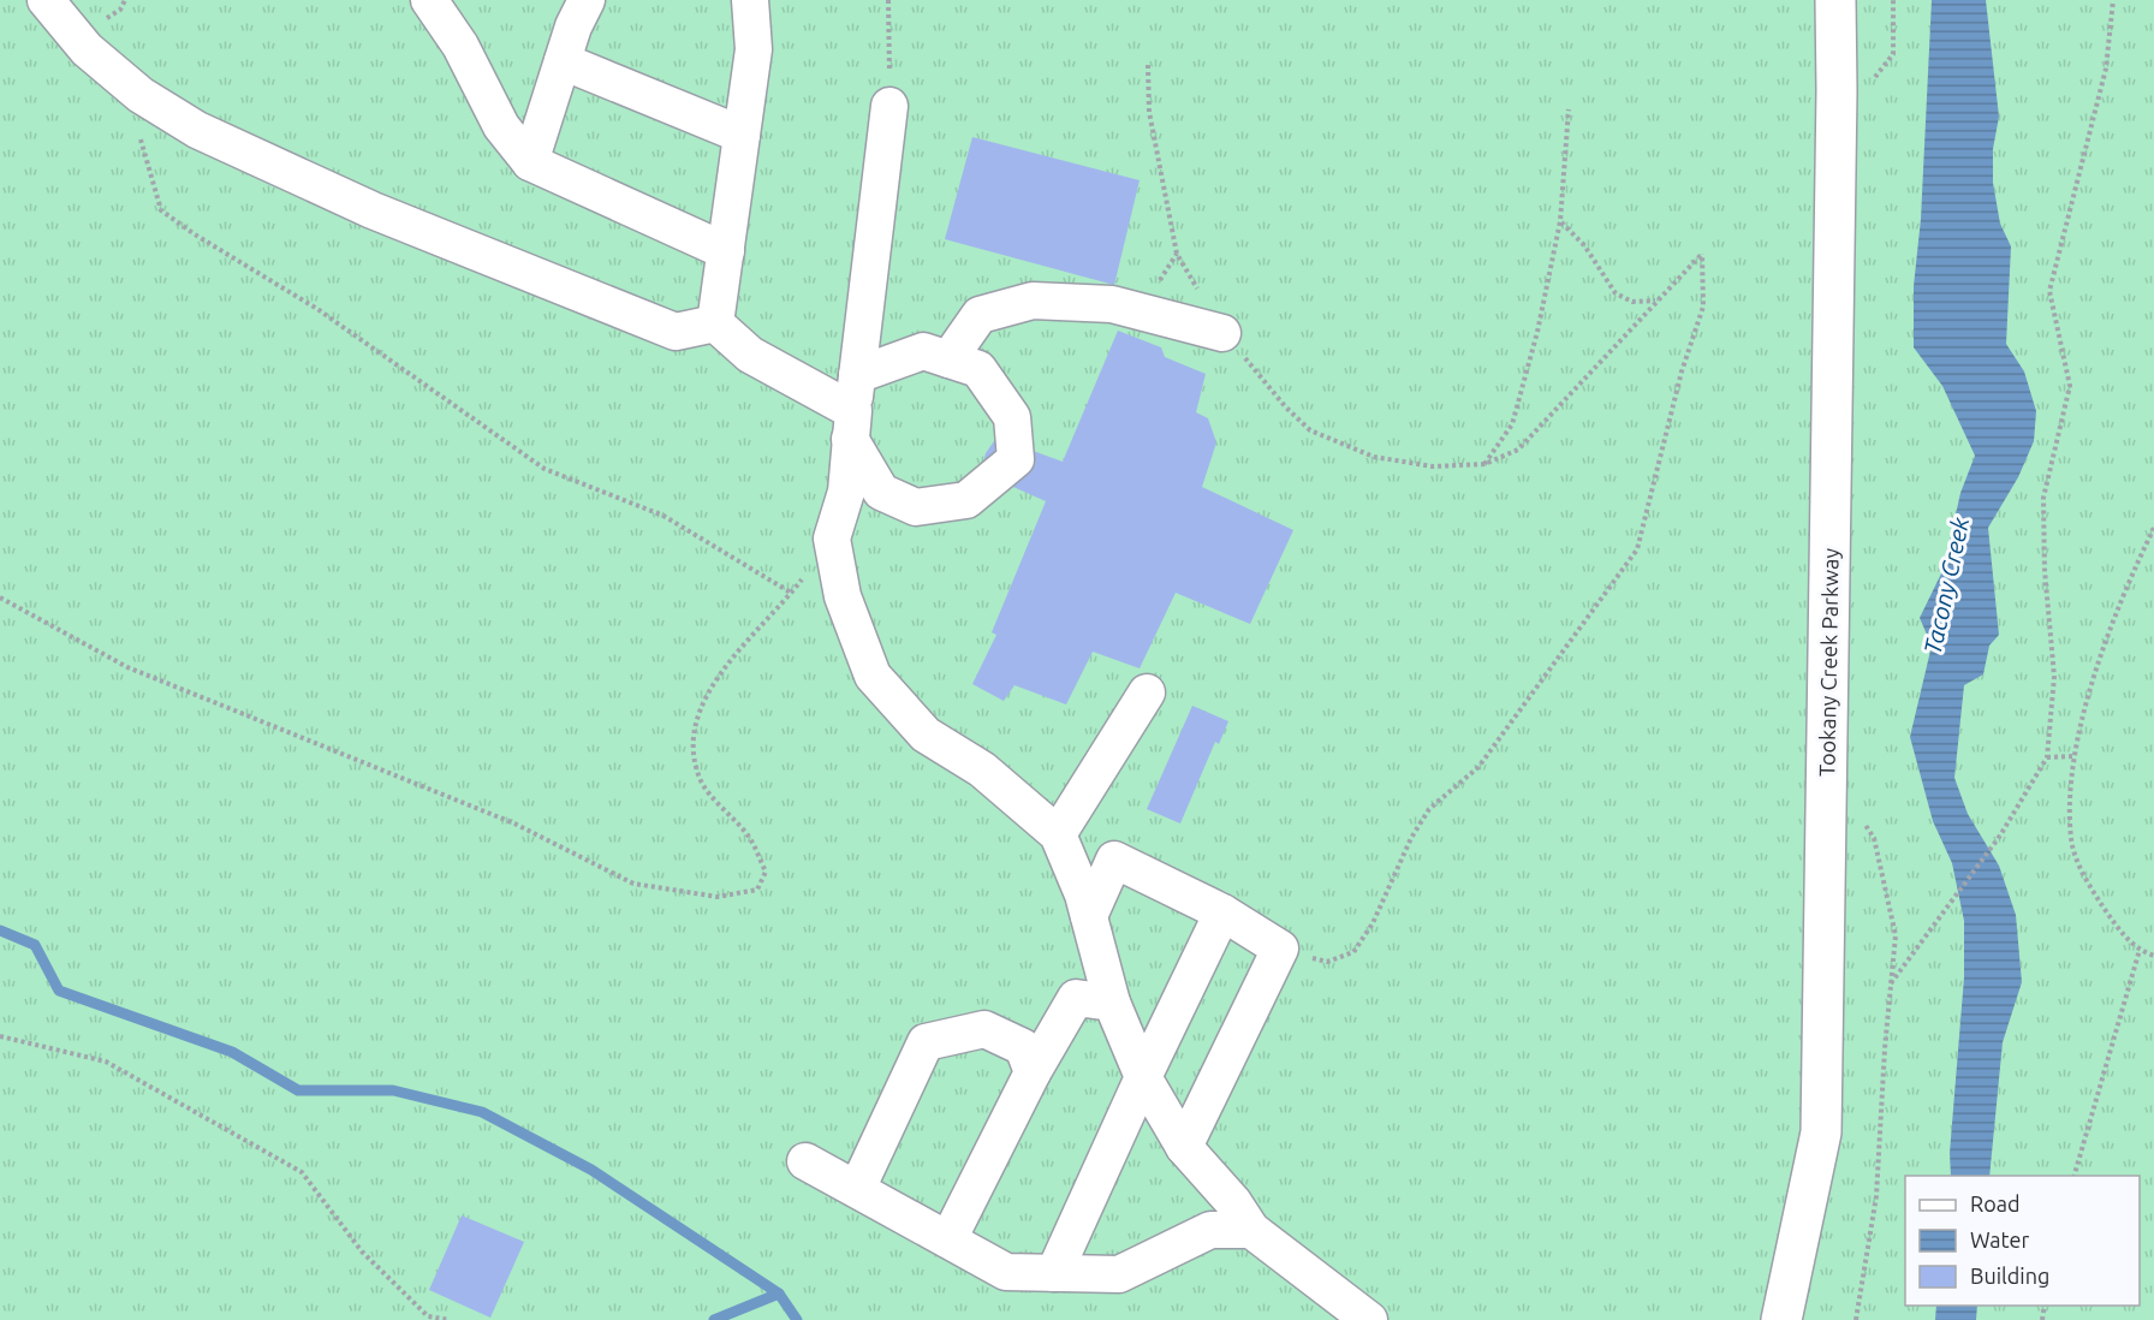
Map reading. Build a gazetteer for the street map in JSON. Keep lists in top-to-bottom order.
{
  "streets": {
    "main road": ["Tookany Creek Parkway"]
  },
  "water": ["Tacony Creek"],
  "legend": ["Road", "Water", "Building"]
}
